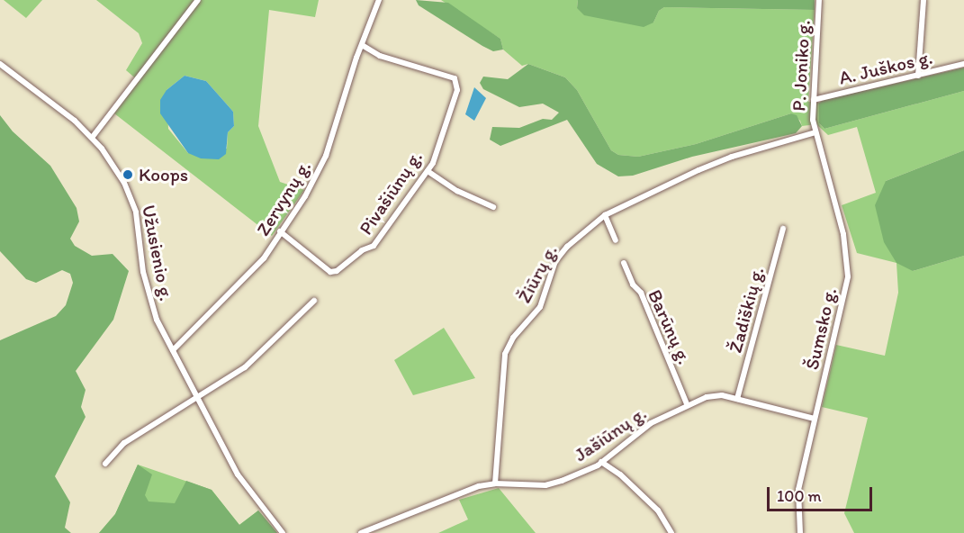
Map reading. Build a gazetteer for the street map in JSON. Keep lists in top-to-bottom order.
{
  "streets": {
    "street": [
      "P. Joniko g.",
      "A. Juškos g.",
      "Pivašiūnų g.",
      "Zervynų g.",
      "Užusienio g.",
      "Žiūrų g.",
      "Žadiškių g.",
      "Barūnų g.",
      "Šumsko g.",
      "Jašiūnų g."
    ]
  },
  "crossings": [
    ["P. Joniko g.", "A. Juškos g."],
    ["P. Joniko g.", "Žiūrų g."],
    ["P. Joniko g.", "Šumsko g."],
    ["Pivašiūnų g.", "Zervynų g."],
    ["Zervynų g.", "Užusienio g."],
    ["Žiūrų g.", "Šumsko g."],
    ["Žiūrų g.", "Jašiūnų g."],
    ["Žadiškių g.", "Jašiūnų g."],
    ["Barūnų g.", "Jašiūnų g."],
    ["Šumsko g.", "Jašiūnų g."]
  ],
  "places": ["Koops"],
  "scale_bar": "100 m"
}
